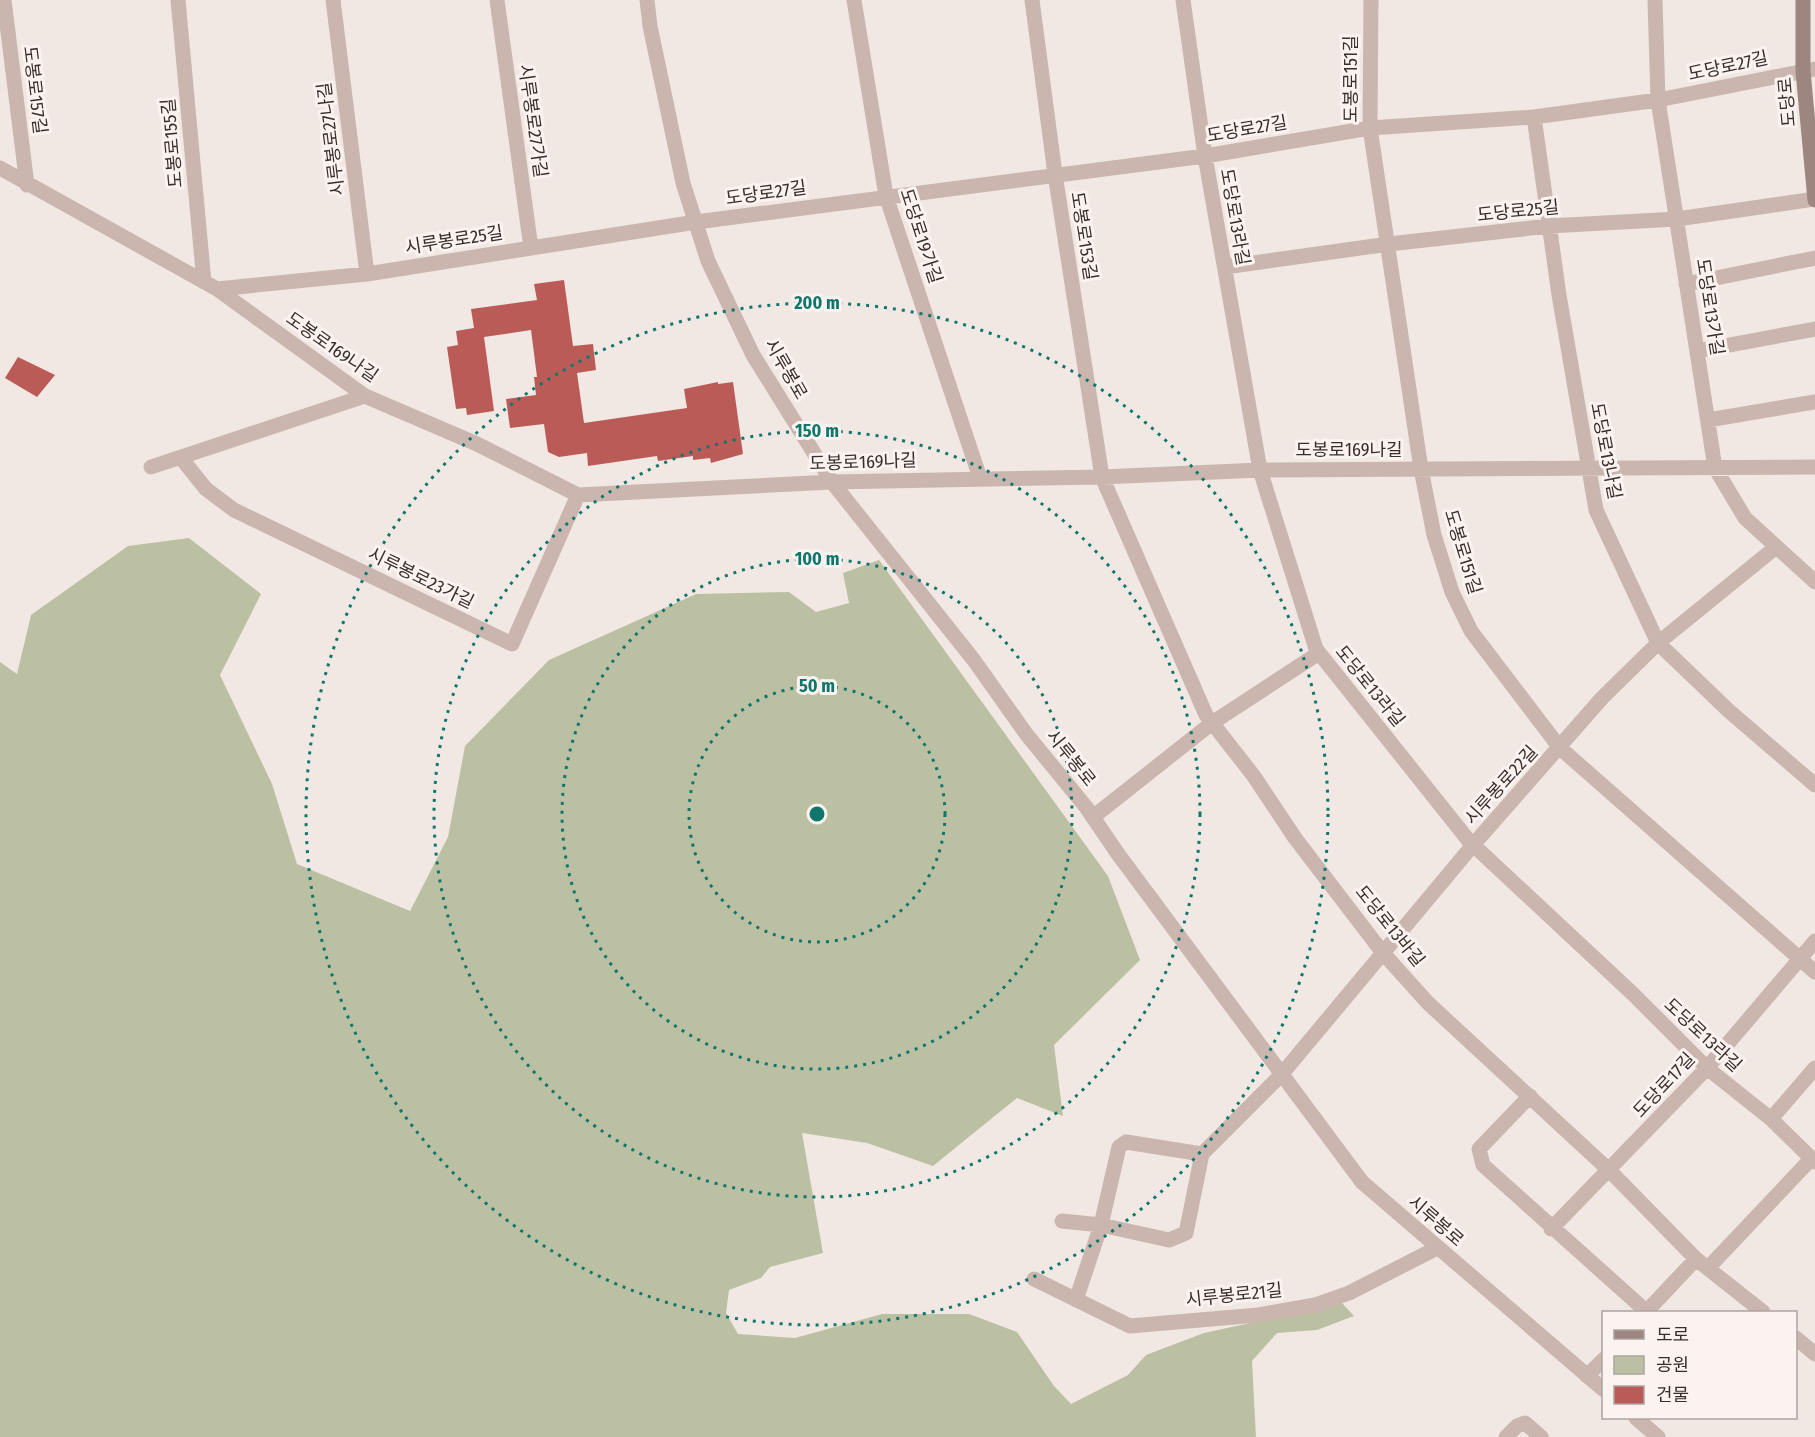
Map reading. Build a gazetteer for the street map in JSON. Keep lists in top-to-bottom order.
{
  "streets": {
    "main road": ["도당로"],
    "street": [
      "도당로27길",
      "도봉로151길",
      "도봉로157길",
      "시루봉로27가길",
      "시루봉로27나길",
      "도봉로155길",
      "도당로25길",
      "도당로13라길",
      "도당로19가길",
      "도봉로153길",
      "시루봉로25길",
      "도당로13가길",
      "도봉로169나길",
      "시루봉로",
      "도당로13나길",
      "시루봉로23가길",
      "시루봉로22길",
      "도당로13바길",
      "도당로17길",
      "시루봉로21길"
    ]
  },
  "crossings": [
    ["도당로27길", "도봉로151길"],
    ["도당로27길", "도당로"],
    ["도당로27길", "도당로13라길"],
    ["도당로27길", "도당로19가길"],
    ["도당로27길", "도봉로153길"],
    ["도당로27길", "시루봉로25길"],
    ["도당로27길", "도당로13가길"],
    ["도당로27길", "시루봉로"],
    ["도당로27길", "도당로13나길"],
    ["도봉로151길", "도당로25길"],
    ["도봉로151길", "도봉로169나길"],
    ["도봉로151길", "시루봉로22길"],
    ["도봉로151길", "도당로17길"],
    ["도봉로157길", "도봉로169나길"],
    ["도당로", "도당로25길"],
    ["시루봉로27가길", "시루봉로25길"],
    ["시루봉로27나길", "시루봉로25길"],
    ["도봉로155길", "시루봉로25길"],
    ["도봉로155길", "도봉로169나길"],
    ["도당로25길", "도당로13라길"],
    ["도당로25길", "도당로13가길"],
    ["도당로25길", "도당로13나길"],
    ["도당로13라길", "도봉로169나길"],
    ["도당로13라길", "시루봉로"],
    ["도당로13라길", "시루봉로22길"],
    ["도당로13라길", "도당로17길"],
    ["도당로19가길", "도봉로169나길"],
    ["도봉로153길", "도봉로169나길"],
    ["도봉로153길", "도당로13바길"],
    ["시루봉로25길", "도봉로169나길"],
    ["시루봉로25길", "시루봉로"],
    ["도당로13가길", "도봉로169나길"],
    ["도당로13가길", "시루봉로22길"],
    ["도봉로169나길", "시루봉로"],
    ["도봉로169나길", "도당로13나길"],
    ["도봉로169나길", "시루봉로23가길"],
    ["도봉로169나길", "도당로13바길"],
    ["시루봉로", "시루봉로22길"],
    ["시루봉로", "도당로13바길"],
    ["시루봉로", "시루봉로21길"],
    ["도당로13나길", "시루봉로22길"],
    ["시루봉로22길", "도당로13바길"],
    ["도당로13바길", "도당로17길"]
  ],
  "legend": ["도로", "공원", "건물"],
  "rings": [
    "200 m",
    "150 m",
    "100 m",
    "50 m"
  ]
}
